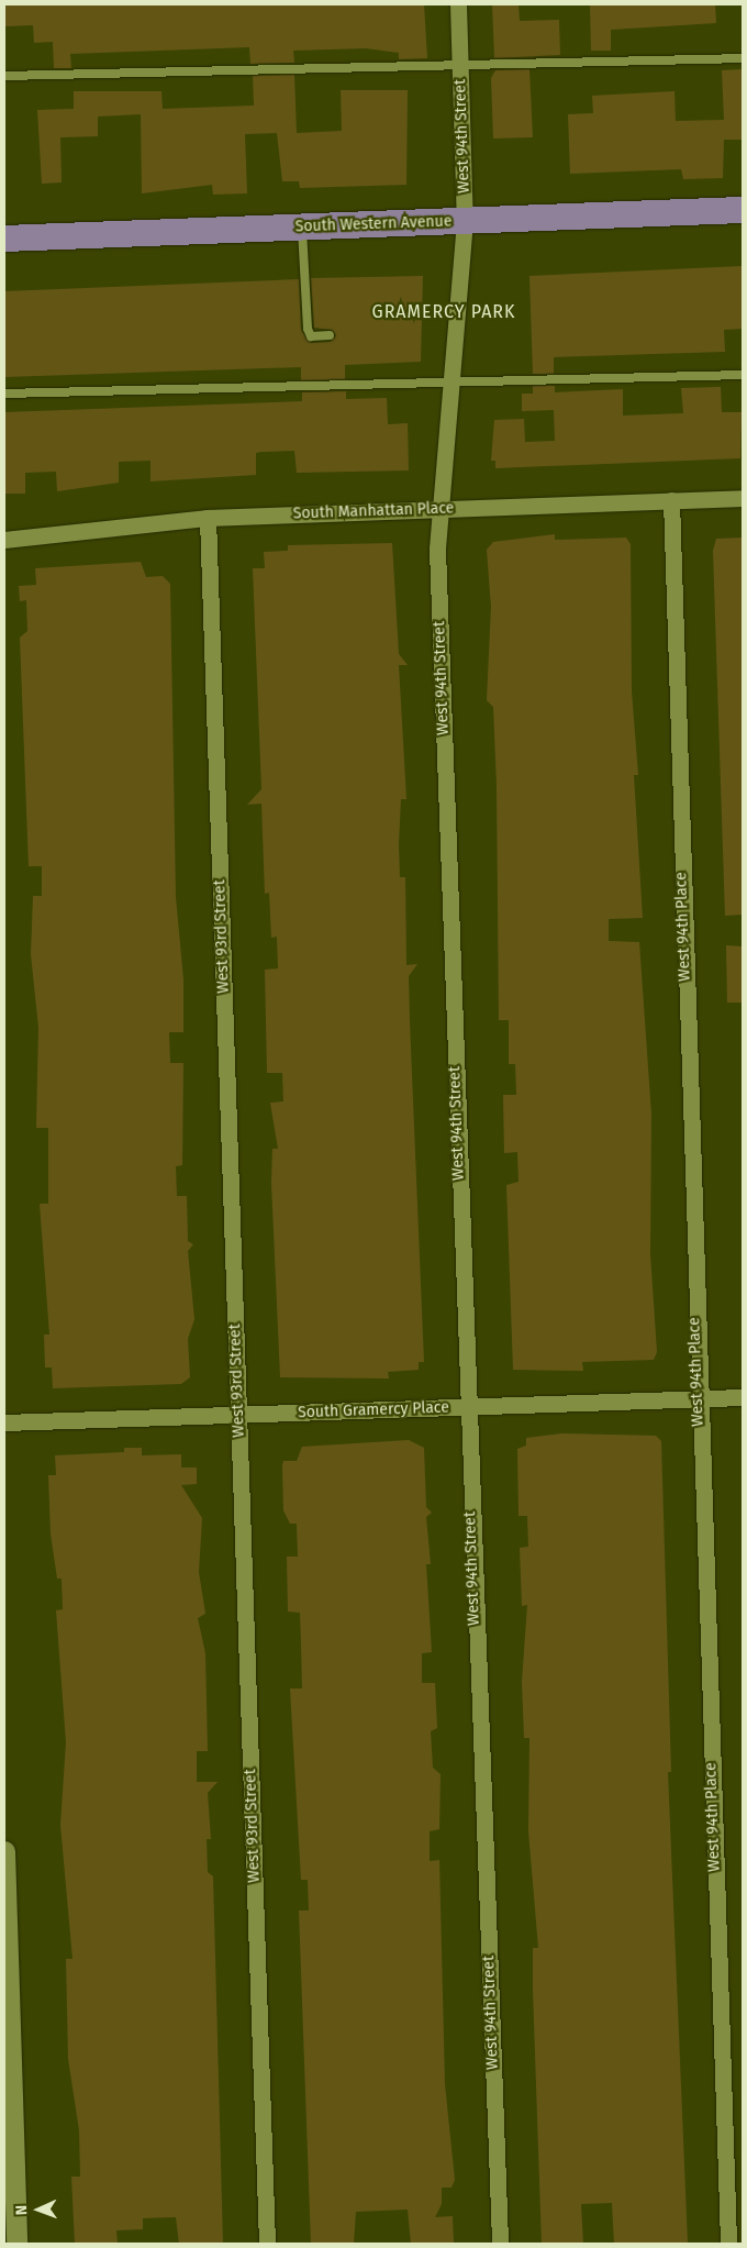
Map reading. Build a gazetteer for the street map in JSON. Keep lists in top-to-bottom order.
{
  "streets": {
    "main road": ["South Western Avenue"],
    "street": [
      "West 94th Street",
      "South Manhattan Place",
      "West 94th Place",
      "West 93rd Street",
      "South Gramercy Place"
    ]
  },
  "crossings": [
    ["West 94th Street", "South Western Avenue"],
    ["West 94th Street", "South Manhattan Place"],
    ["West 94th Street", "South Gramercy Place"],
    ["South Manhattan Place", "West 94th Place"],
    ["South Manhattan Place", "West 93rd Street"],
    ["West 94th Place", "South Gramercy Place"],
    ["West 93rd Street", "South Gramercy Place"]
  ],
  "districts": ["GRAMERCY PARK"],
  "north": "left"
}
